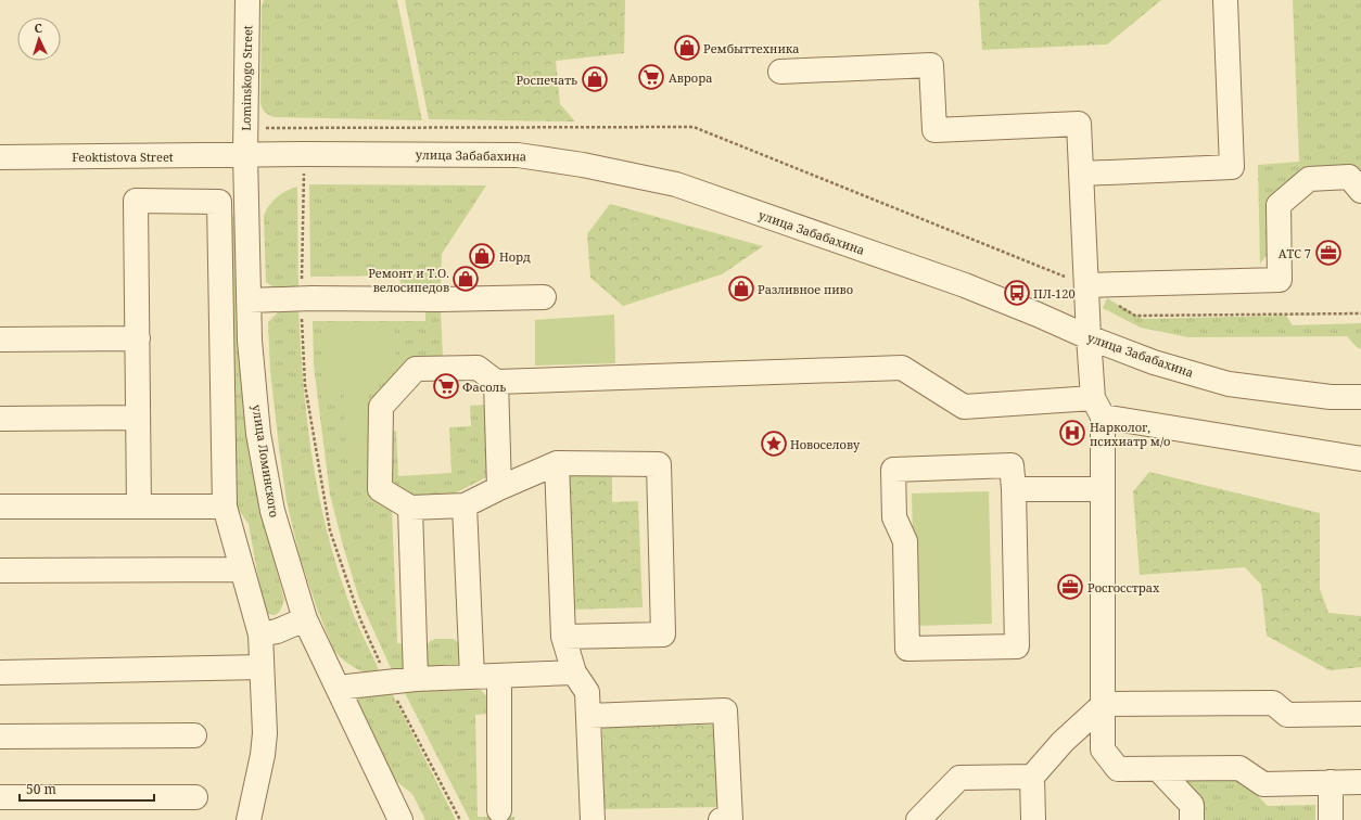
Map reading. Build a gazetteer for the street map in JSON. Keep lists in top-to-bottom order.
{
  "streets": {
    "street": [
      "Lominskogo Street",
      "улица Забабахина",
      "Feoktistova Street",
      "улица Ломинского"
    ]
  },
  "crossings": [
    ["Lominskogo Street", "улица Забабахина"],
    ["Lominskogo Street", "Feoktistova Street"],
    ["Lominskogo Street", "улица Ломинского"],
    ["улица Забабахина", "Feoktistova Street"],
    ["улица Забабахина", "улица Ломинского"],
    ["Feoktistova Street", "улица Ломинского"]
  ],
  "places": {
    "shop": [
      "Рембыттехника",
      "Роспечать",
      "Норд",
      "Ремонт и Т.О. велосипедов",
      "Разливное пиво"
    ],
    "supermarket": ["Аврора", "Фасоль"],
    "office": ["АТС 7", "Росгосстрах"],
    "bus stop": ["ПЛ-120"],
    "hospital": ["Нарколог, психиатр м/о"],
    "place": ["Новоселову"]
  },
  "scale_bar": "50 m",
  "north": "top"
}
